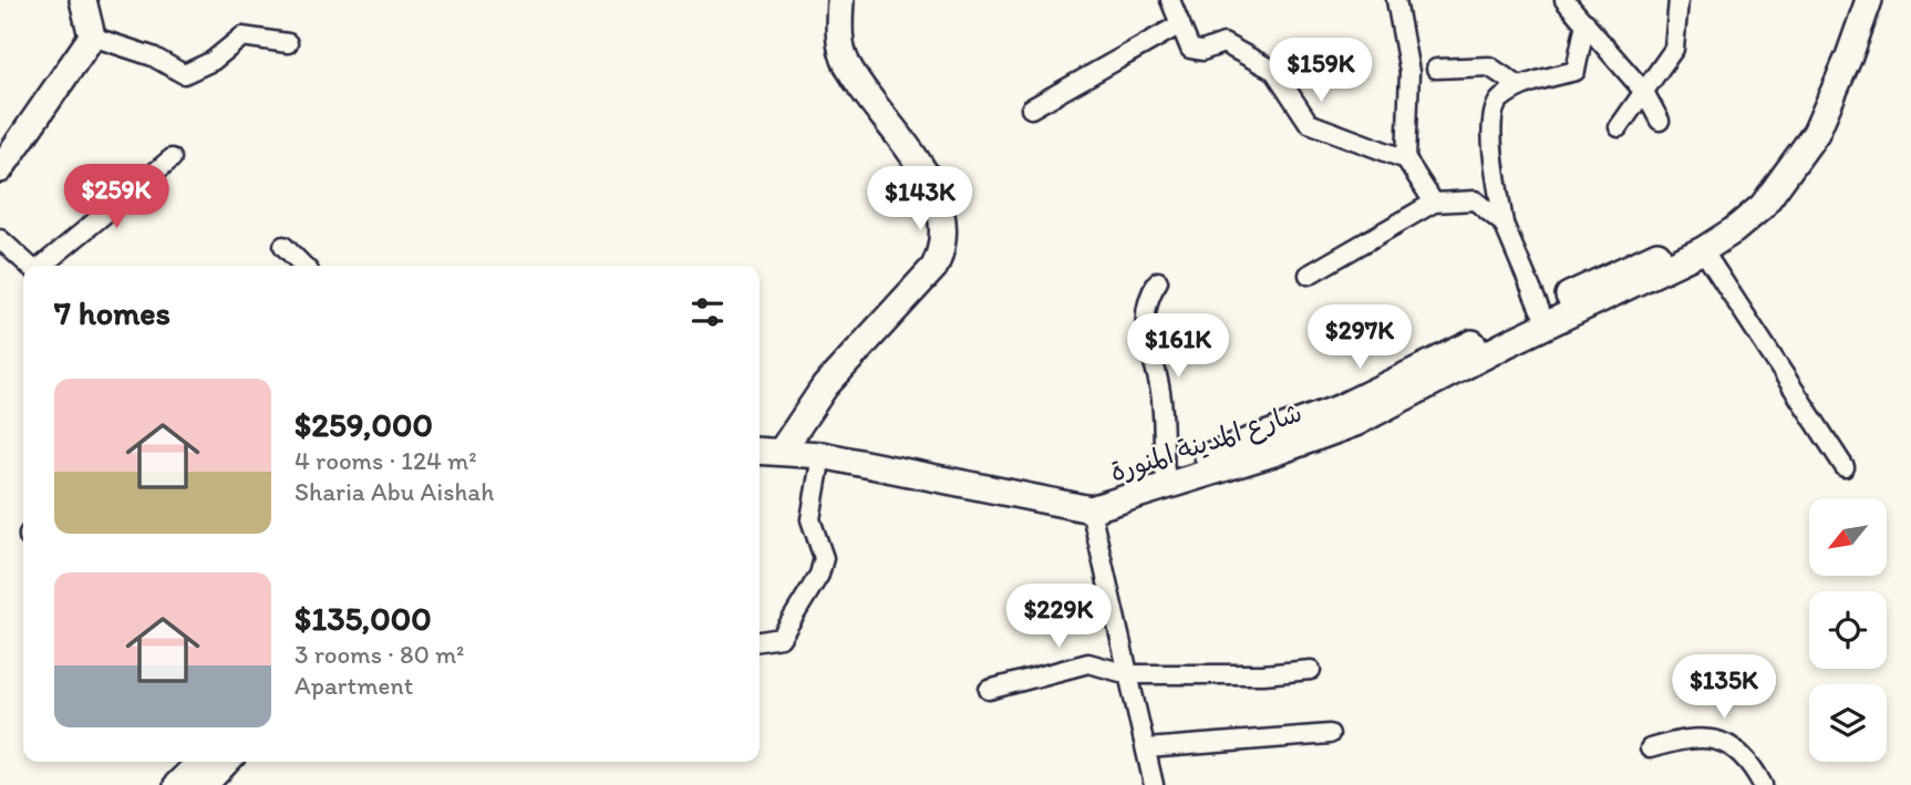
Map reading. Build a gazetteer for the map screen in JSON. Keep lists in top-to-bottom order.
{
  "streets": {
    "street": ["شارع المدينة المنورة"]
  },
  "north": "bottom left",
  "page": {
    "price": [
      "$159K",
      "$259K",
      "$143K",
      "$297K",
      "$161K",
      "$229K",
      "$135K"
    ],
    "heading": "7 homes",
    "list": [
      {
        "name": "$259,000",
        "note": "4 rooms · 124 m² · Sharia Abu Aishah"
      },
      {
        "name": "$135,000",
        "note": "3 rooms · 80 m² · Apartment"
      }
    ]
  }
}
